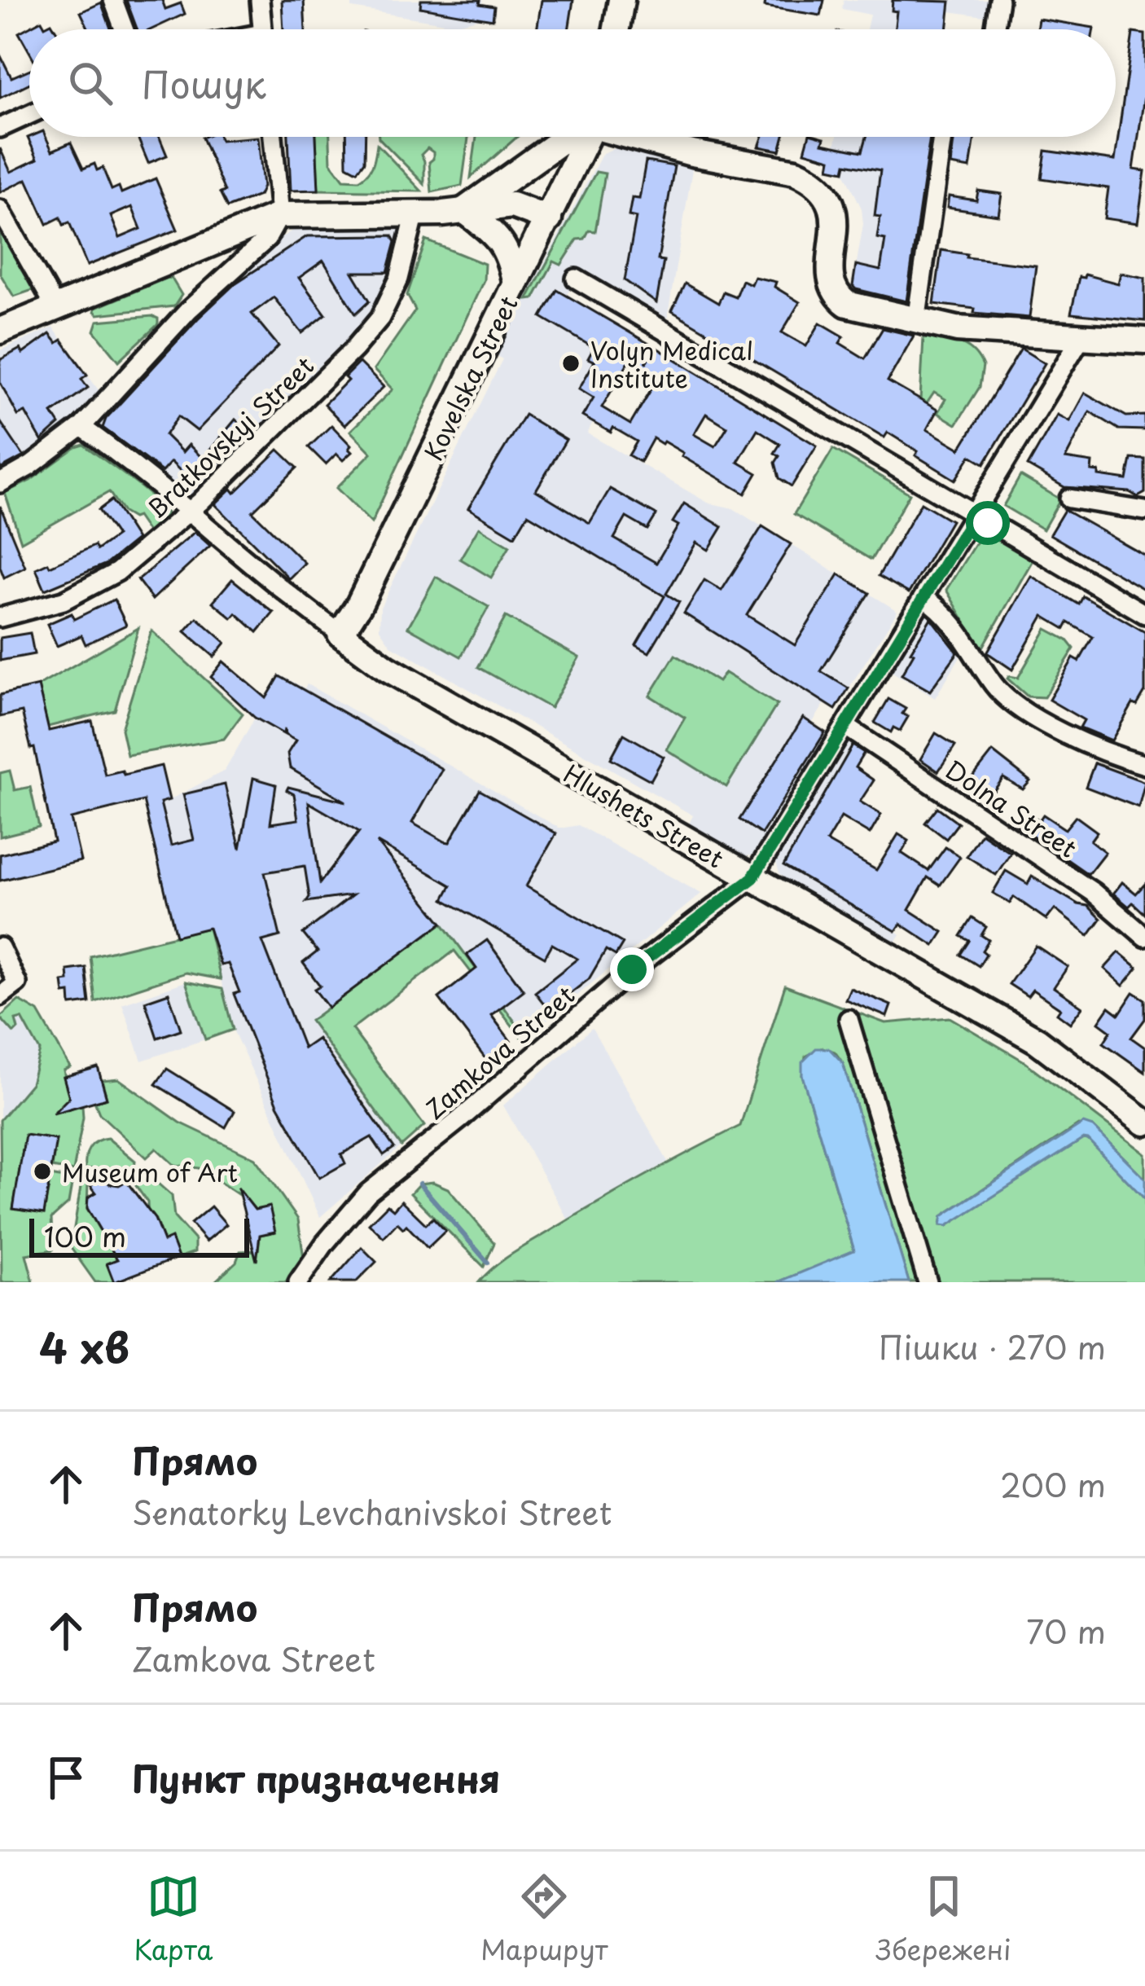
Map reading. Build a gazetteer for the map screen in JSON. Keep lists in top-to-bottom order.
{
  "streets": {
    "main road": ["Kovelska Street", "Hlushets Street"],
    "street": ["Bratkovskyi Street", "Dolna Street", "Zamkova Street"]
  },
  "crossings": [
    ["Kovelska Street", "Hlushets Street"],
    ["Hlushets Street", "Zamkova Street"]
  ],
  "places": ["Volyn Medical Institute", "Museum of Art"],
  "scale_bar": "100 m",
  "page": {
    "search": "Пошук",
    "scale": "100 m",
    "heading": ["4 хв", "Пішки · 270 m"],
    "list": [
      ["Прямо", "Senatorky Levchanivskoi Street", "200 m"],
      ["Прямо", "Zamkova Street", "70 m"],
      "Пункт призначення"
    ],
    "nav": ["Карта", "Маршрут", "Збережені"]
  }
}
